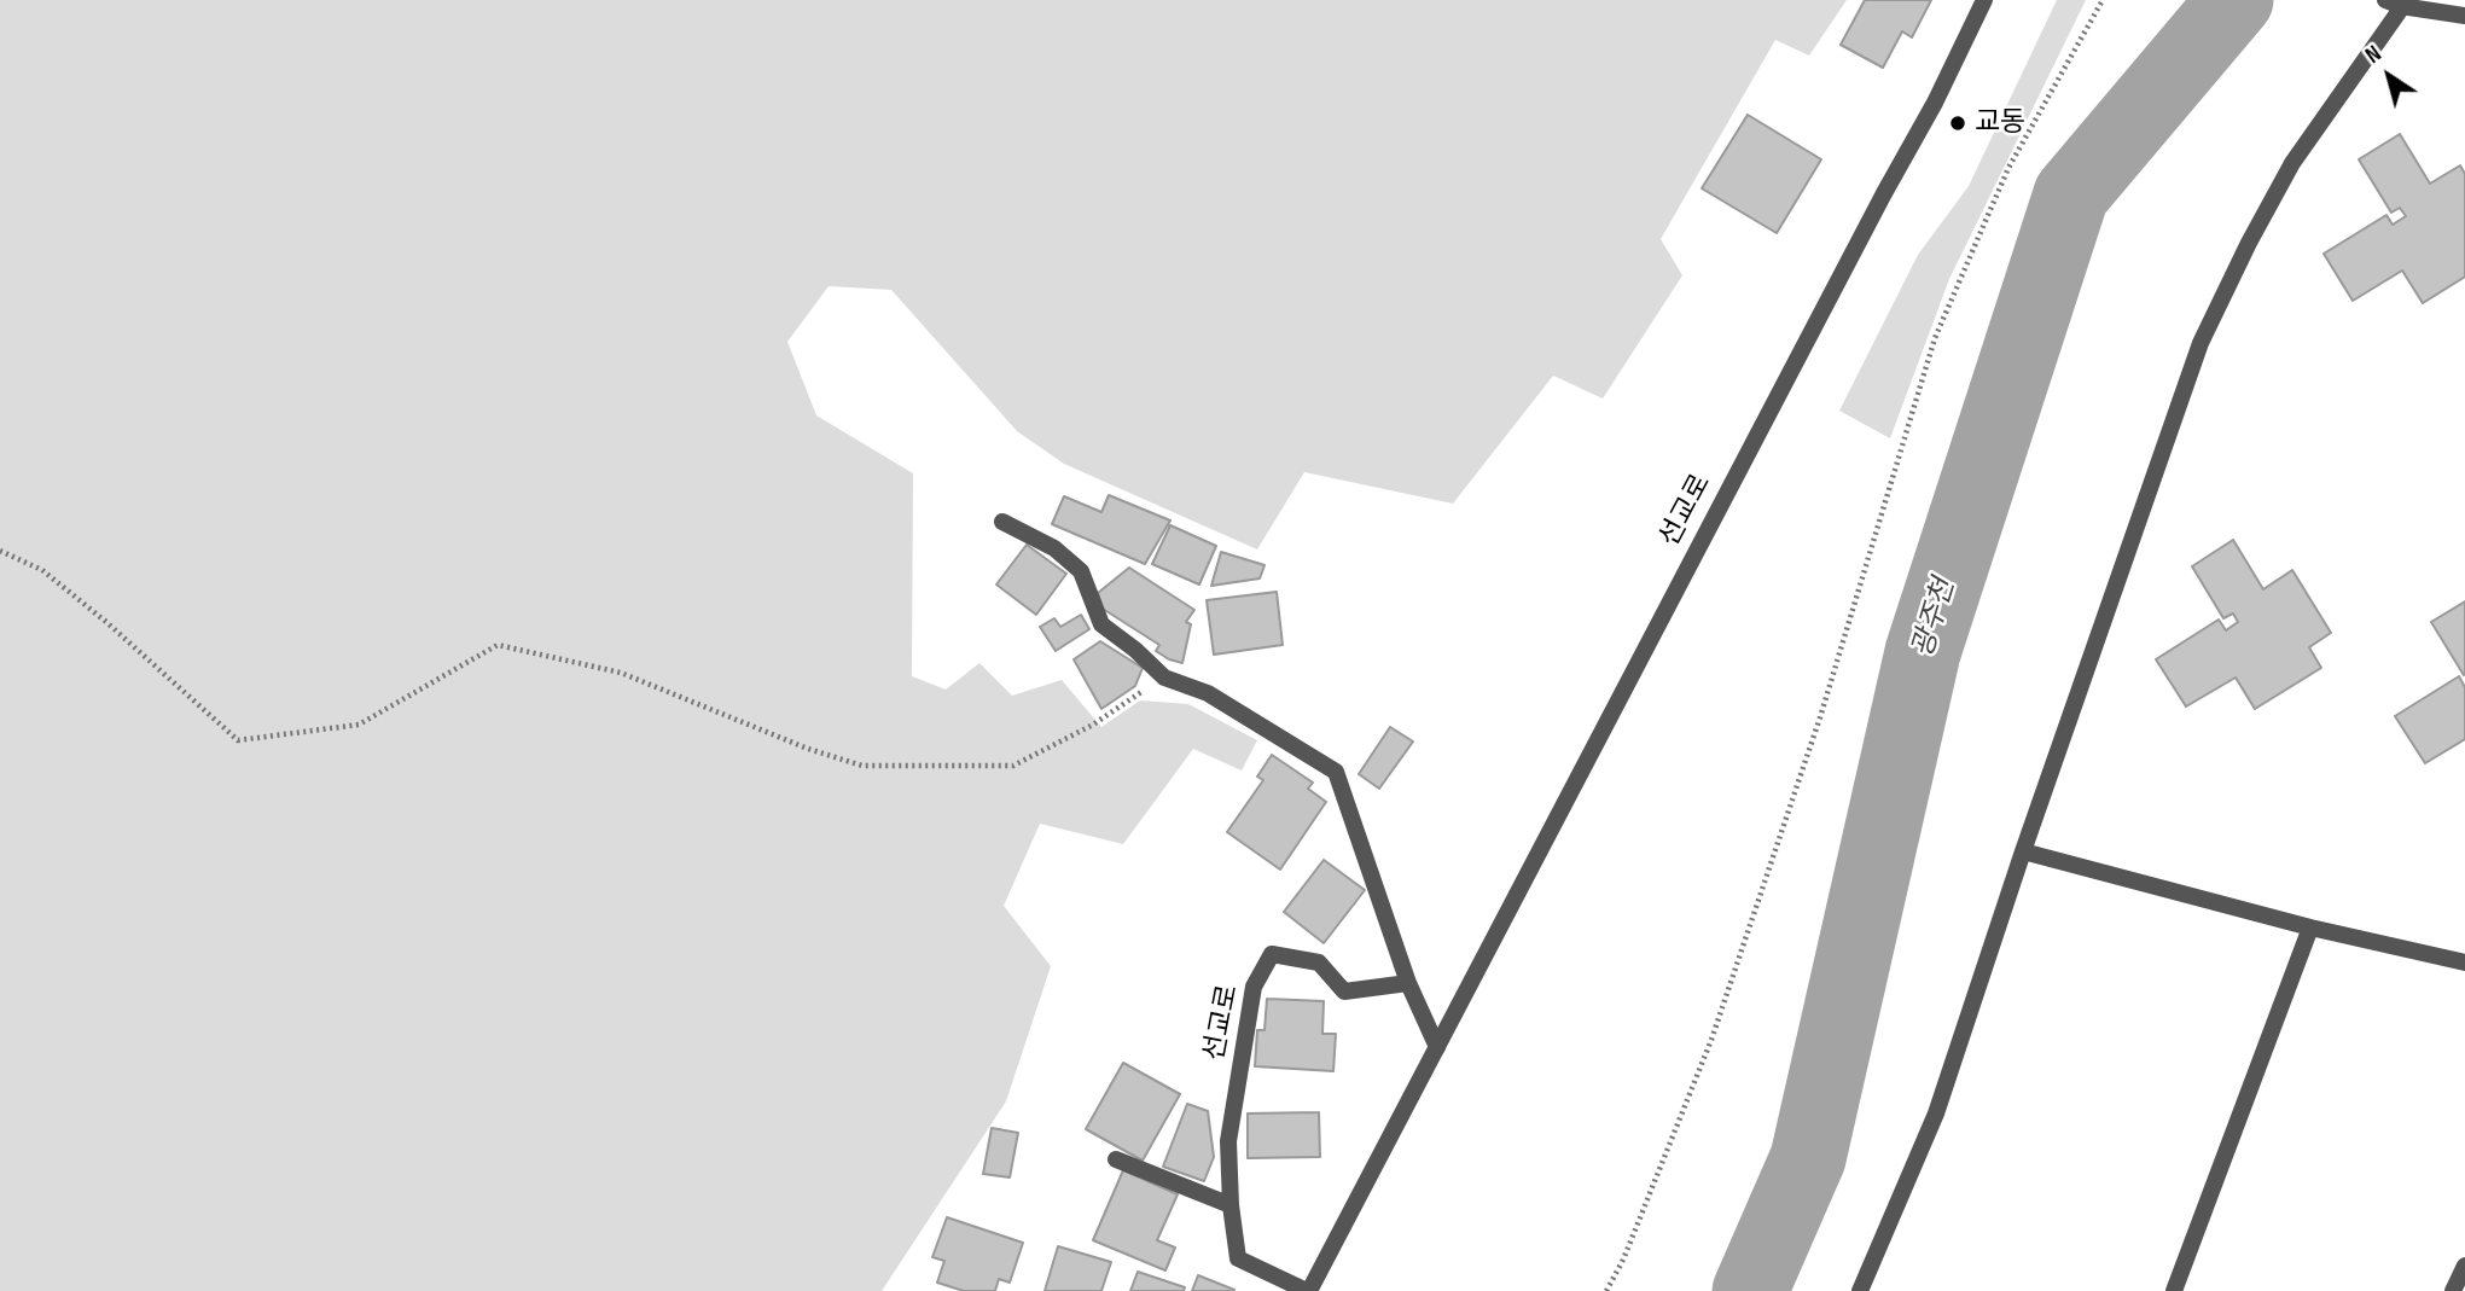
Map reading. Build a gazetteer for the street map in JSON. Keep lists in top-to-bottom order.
{
  "streets": {
    "street": ["선교로"]
  },
  "water": ["광주천"],
  "places": ["교동"],
  "north": "top left"
}
